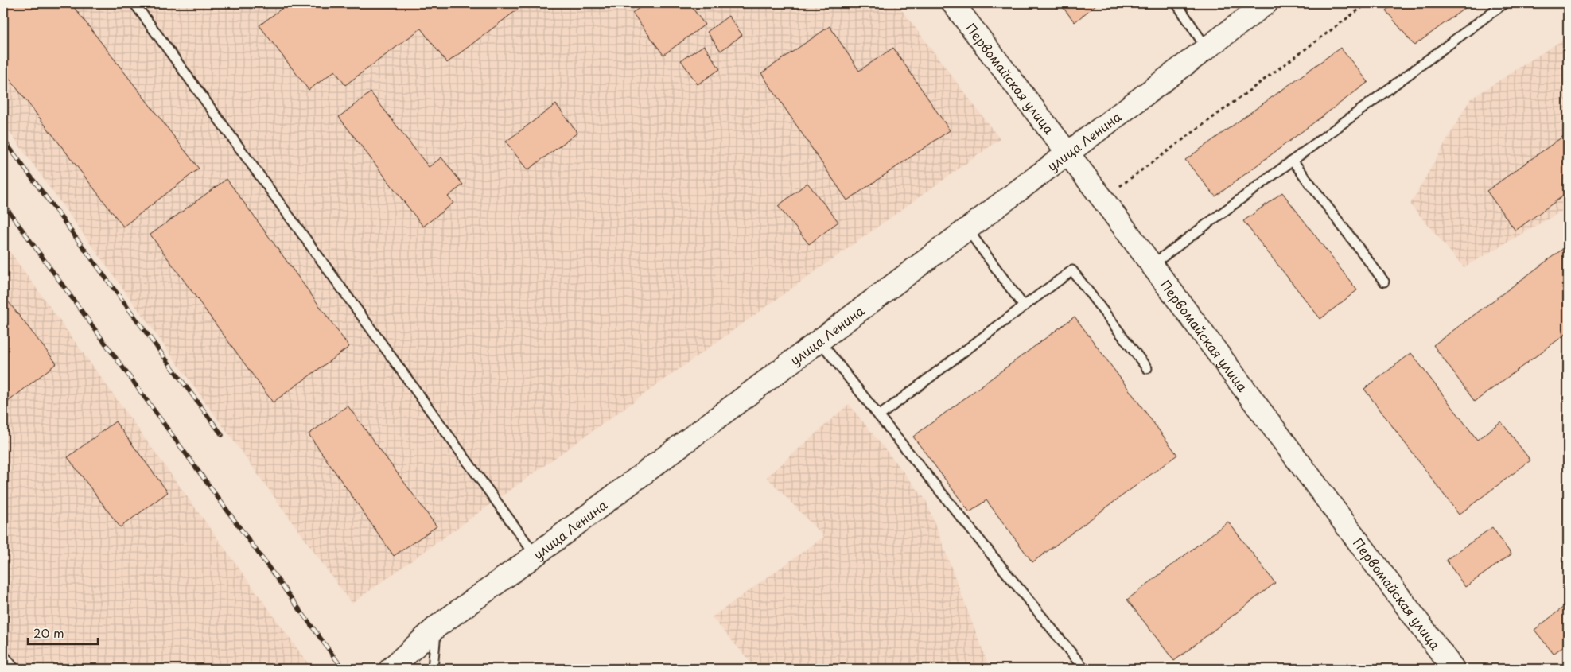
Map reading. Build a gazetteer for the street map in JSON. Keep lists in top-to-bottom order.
{
  "streets": {
    "street": ["Первомайская улица", "улица Ленина"]
  },
  "crossings": [
    ["Первомайская улица", "улица Ленина"]
  ],
  "scale_bar": "20 m"
}
